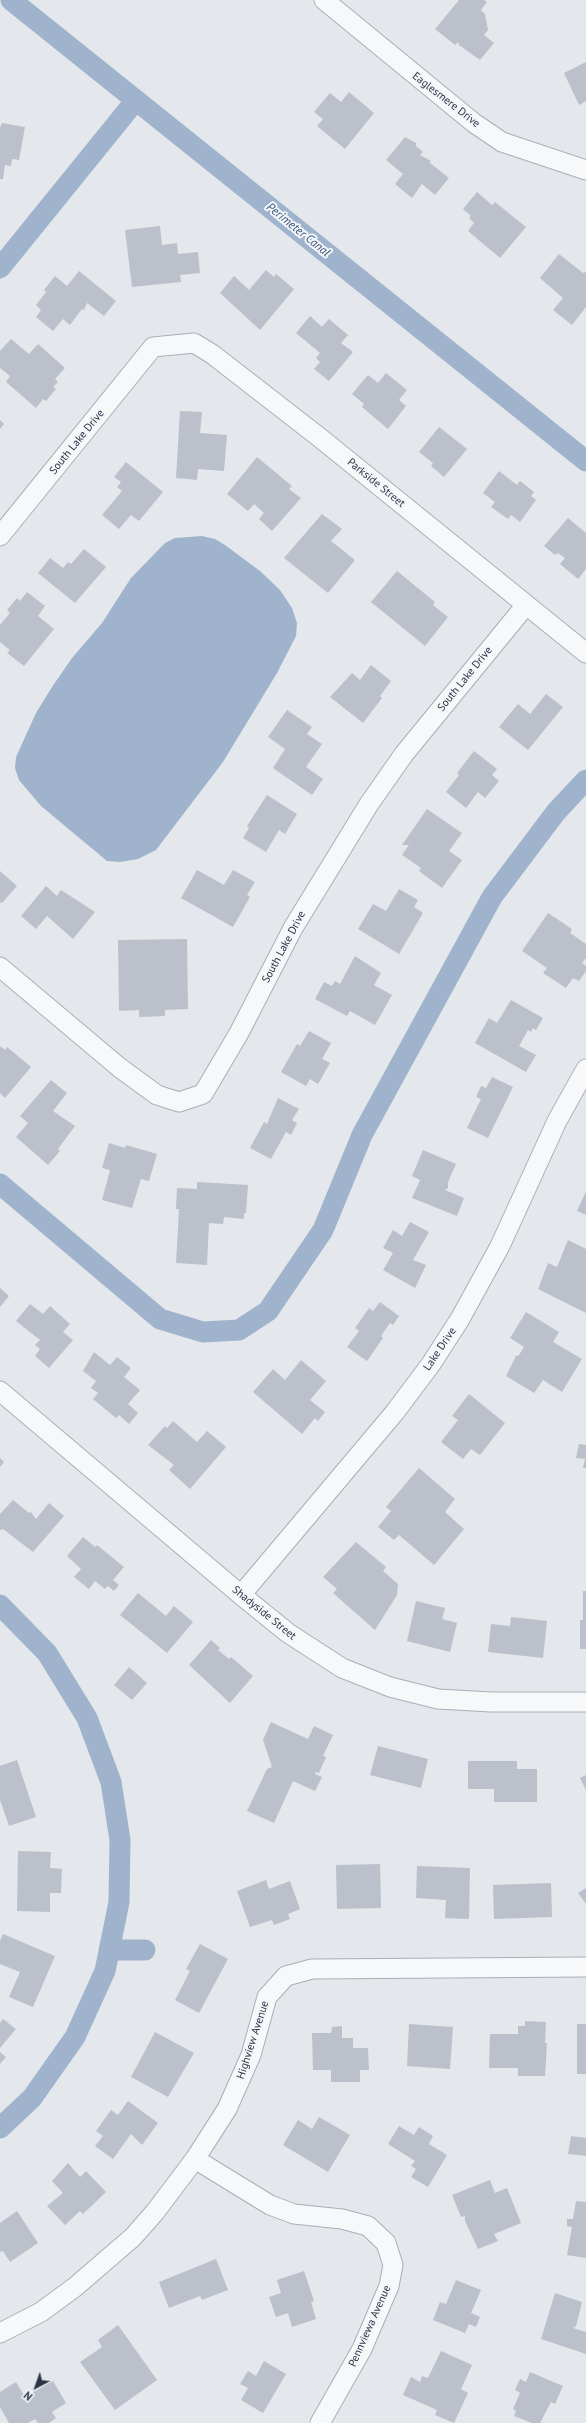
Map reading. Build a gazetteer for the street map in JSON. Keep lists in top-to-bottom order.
{
  "streets": {
    "street": [
      "Eaglesmere Drive",
      "South Lake Drive",
      "Parkside Street",
      "Lake Drive",
      "Shadyside Street",
      "Highview Avenue",
      "Pennviewa Avenue"
    ]
  },
  "crossings": [
    ["South Lake Drive", "Parkside Street"],
    ["Lake Drive", "Shadyside Street"],
    ["Highview Avenue", "Pennviewa Avenue"]
  ],
  "water": ["Perimeter Canal"],
  "north": "bottom left"
}
